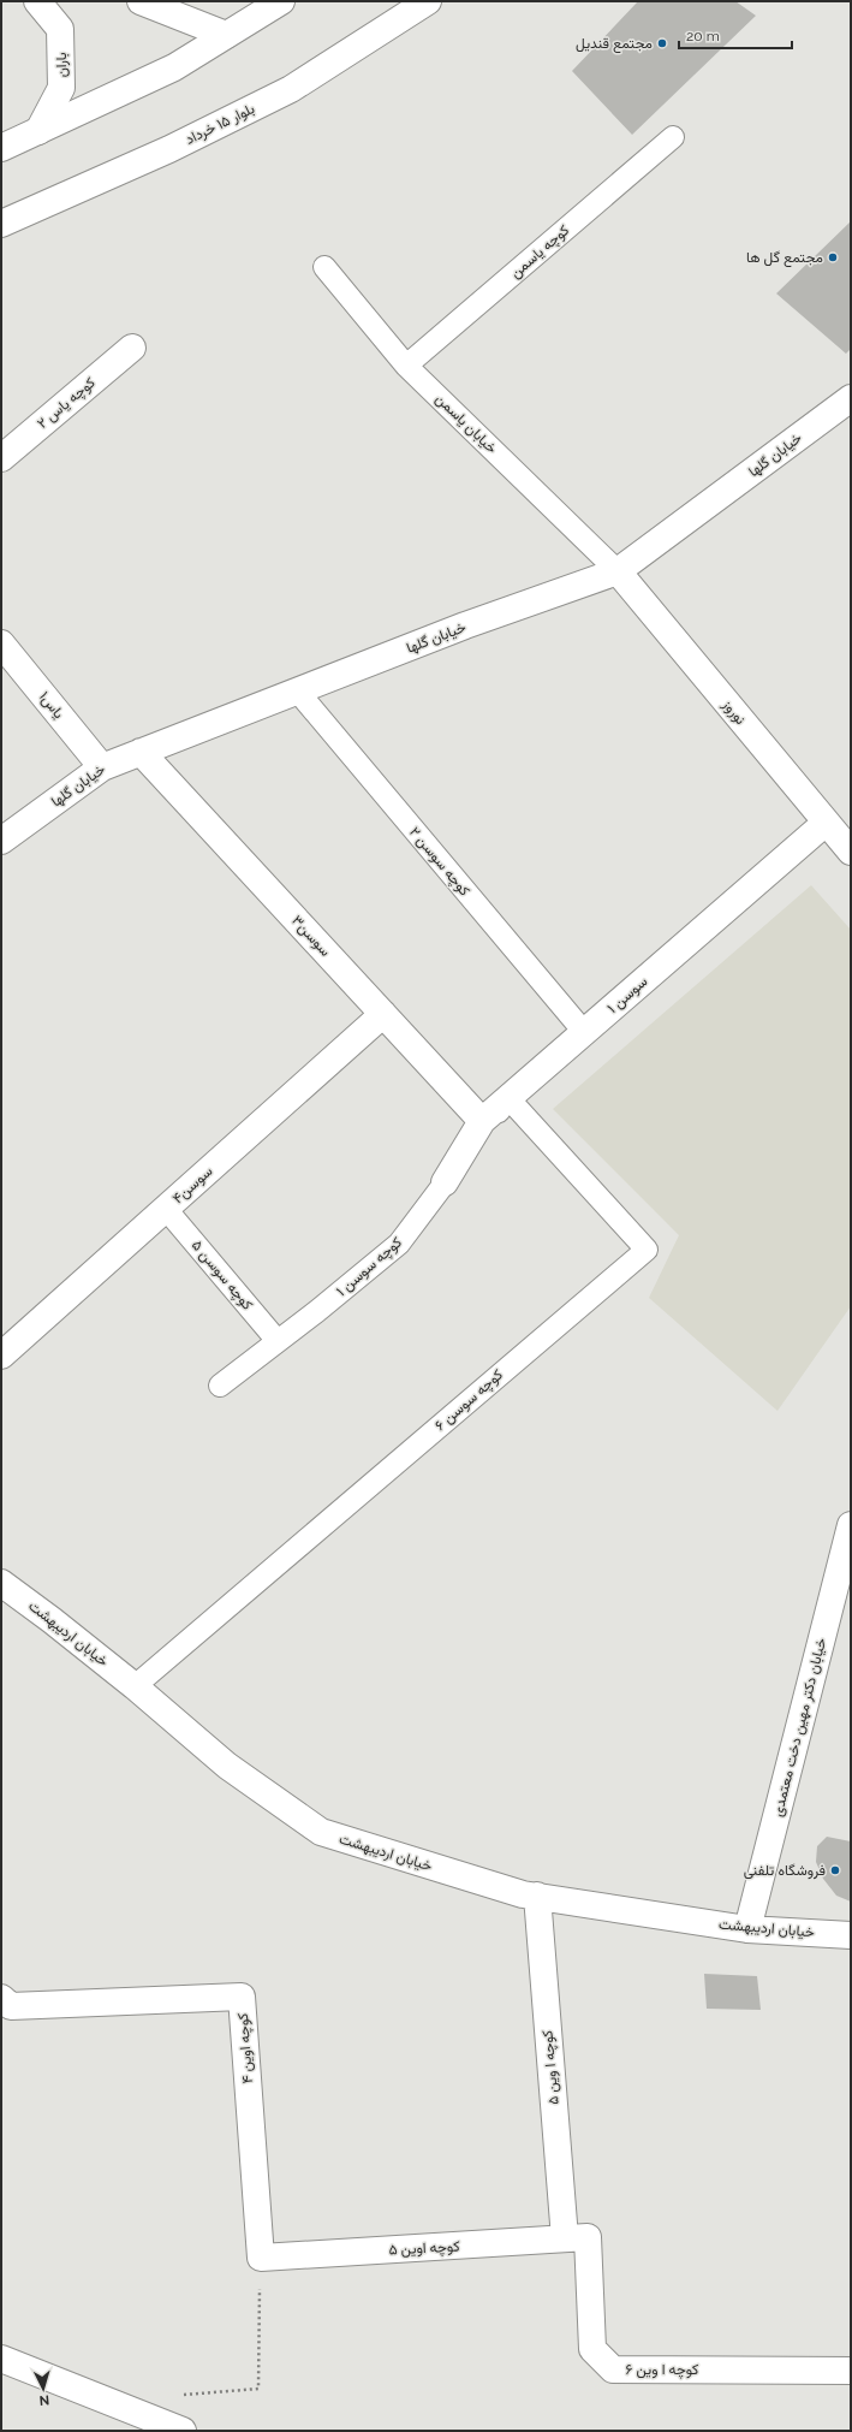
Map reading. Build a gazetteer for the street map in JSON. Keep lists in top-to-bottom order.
{
  "streets": {
    "street": [
      "باران",
      "بلوار ۱۵ خرداد",
      "کوچه یاس ۲",
      "خیابان گلها",
      "یاس۱",
      "نوروز",
      "سوسن۳",
      "سوسن ۱",
      "سوسن۴",
      "خیابان اردیبهشت",
      "خیابان دکتر مهین دخت معتمدی",
      "کوچه اوین ۴",
      "کوچه ا وین ۵",
      "کوچه اوین ۵",
      "کوچه ا وین ۶"
    ],
    "lane": [
      "کوچه یاسمن",
      "خیابان یاسمن",
      "کوچه سوسن ۲",
      "کوچه سوسن ۱",
      "کوچه سوسن ۵",
      "کوچه سوسن ۶"
    ]
  },
  "crossings": [
    ["کوچه یاسمن", "خیابان یاسمن"],
    ["خیابان یاسمن", "خیابان گلها"],
    ["خیابان یاسمن", "نوروز"],
    ["خیابان گلها", "یاس۱"],
    ["خیابان گلها", "نوروز"],
    ["خیابان گلها", "کوچه سوسن ۲"],
    ["خیابان گلها", "سوسن۳"],
    ["نوروز", "سوسن ۱"],
    ["کوچه سوسن ۲", "سوسن ۱"],
    ["سوسن۳", "سوسن ۱"],
    ["سوسن۳", "سوسن۴"],
    ["سوسن ۱", "کوچه سوسن ۱"],
    ["سوسن ۱", "کوچه سوسن ۶"],
    ["سوسن۴", "کوچه سوسن ۵"],
    ["کوچه سوسن ۱", "کوچه سوسن ۵"],
    ["کوچه سوسن ۱", "کوچه سوسن ۶"],
    ["کوچه سوسن ۶", "خیابان اردیبهشت"],
    ["خیابان اردیبهشت", "خیابان دکتر مهین دخت معتمدی"],
    ["خیابان اردیبهشت", "کوچه ا وین ۵"],
    ["کوچه اوین ۴", "کوچه اوین ۵"],
    ["کوچه ا وین ۵", "کوچه اوین ۵"],
    ["کوچه ا وین ۵", "کوچه ا وین ۶"],
    ["کوچه اوین ۵", "کوچه ا وین ۶"]
  ],
  "places": ["مجتمع قندیل", "مجتمع گل ها", "فروشگاه تلفنی"],
  "scale_bar": "20 m",
  "north": "bottom"
}
